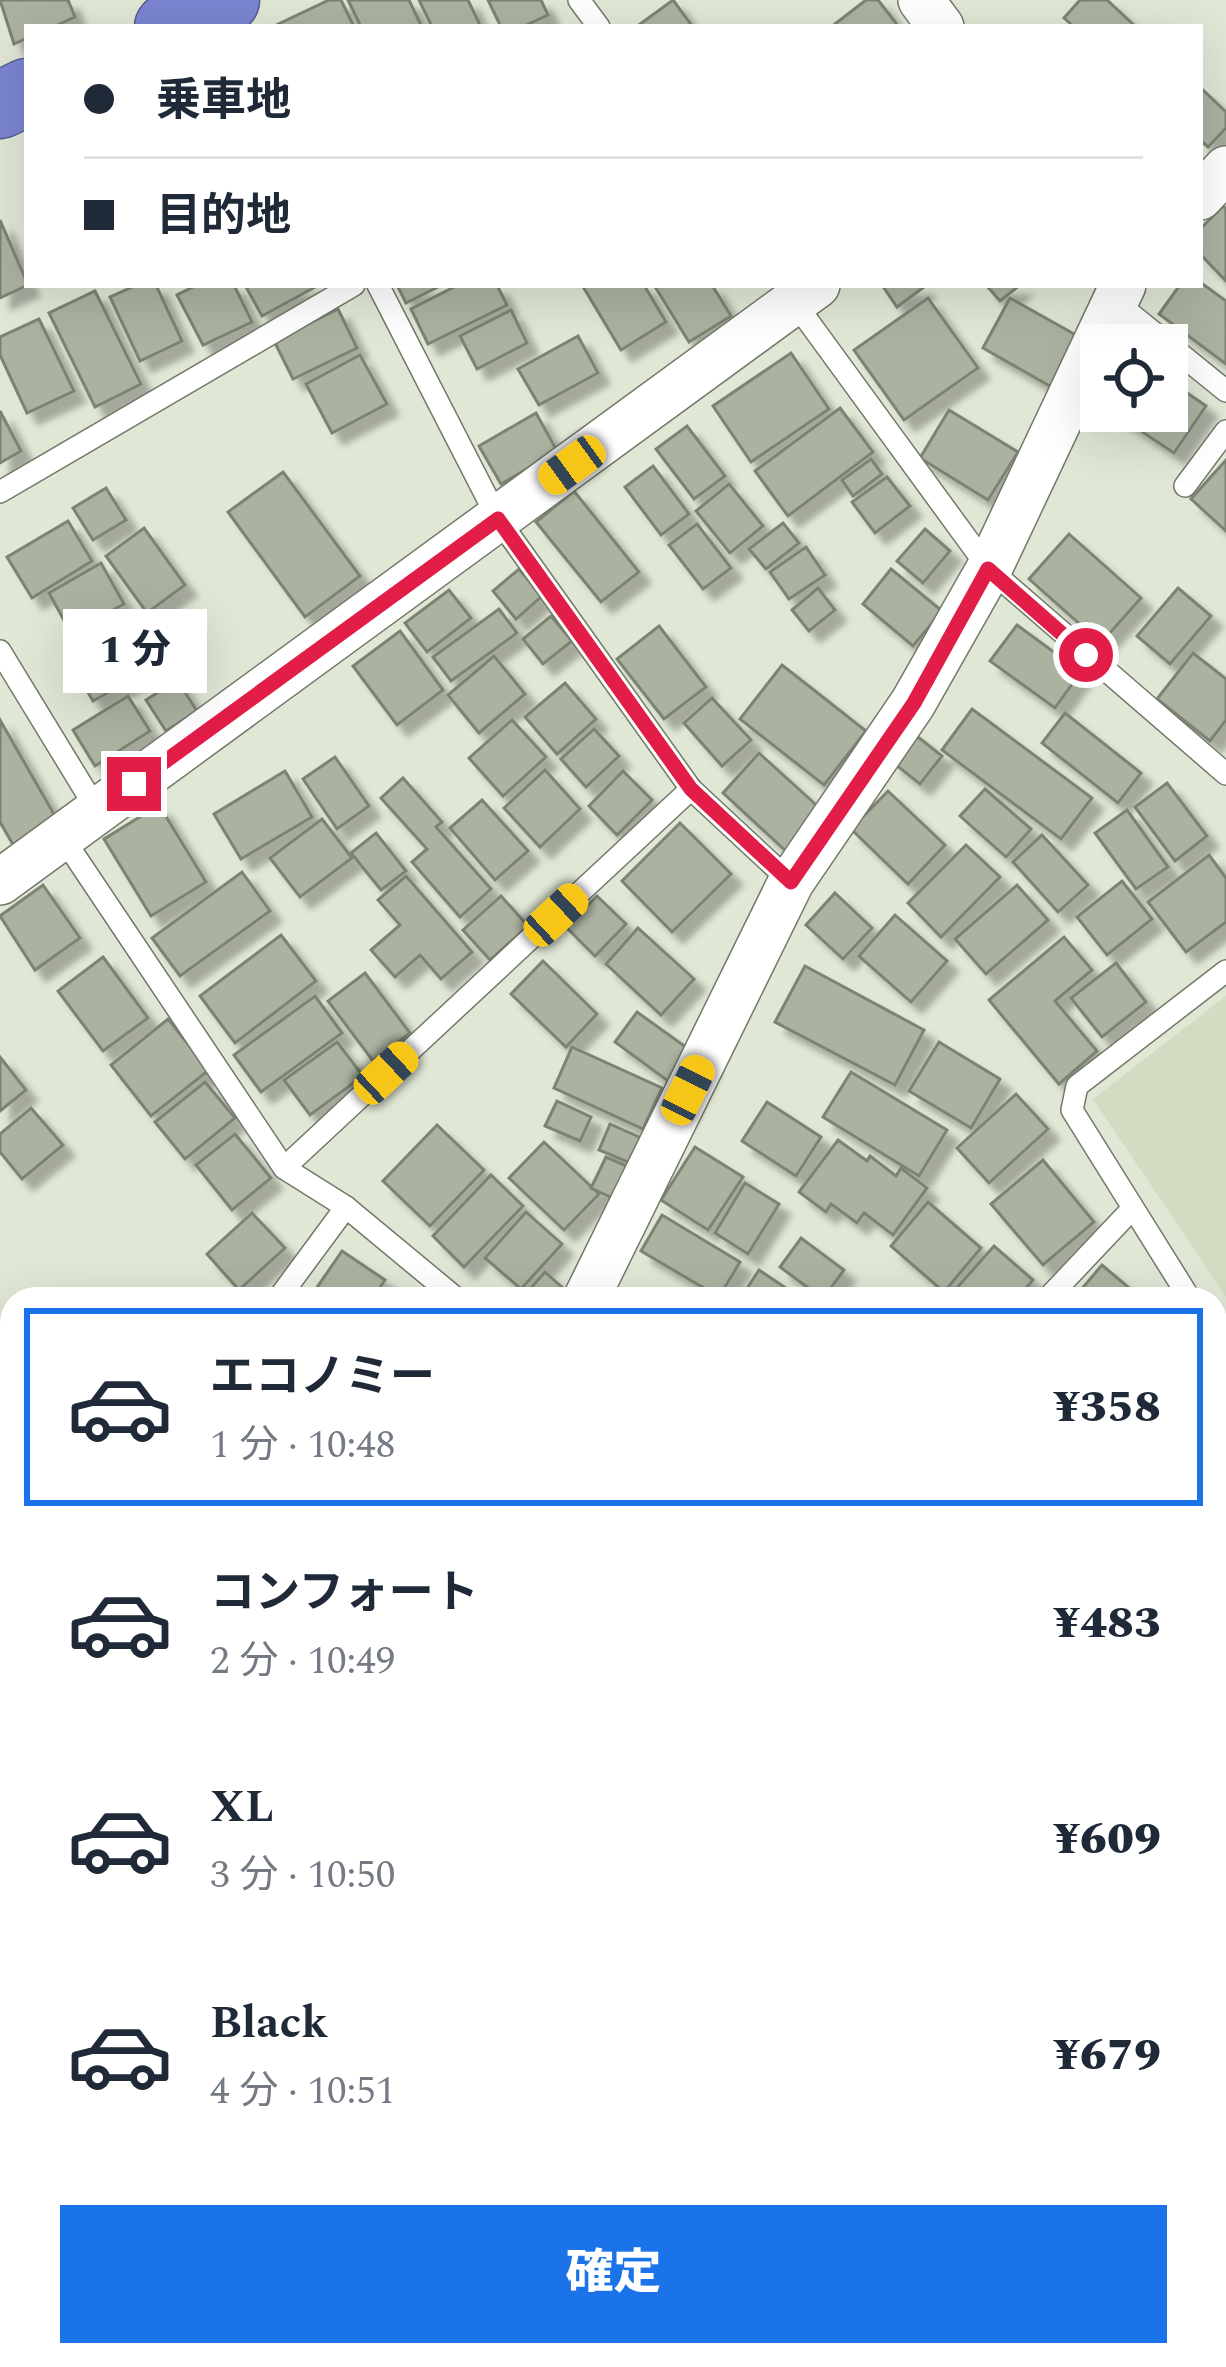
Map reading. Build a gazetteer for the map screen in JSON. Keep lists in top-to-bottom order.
{
  "page": {
    "banner": ["乗車地", "目的地"],
    "bubble": "1 分",
    "list": [
      {
        "name": "エコノミー",
        "note": "1 分 · 10:48",
        "value": "¥358"
      },
      {
        "name": "コンフォート",
        "note": "2 分 · 10:49",
        "value": "¥483"
      },
      {
        "name": "XL",
        "note": "3 分 · 10:50",
        "value": "¥609"
      },
      {
        "name": "Black",
        "note": "4 分 · 10:51",
        "value": "¥679"
      }
    ],
    "buttons": "確定"
  }
}
